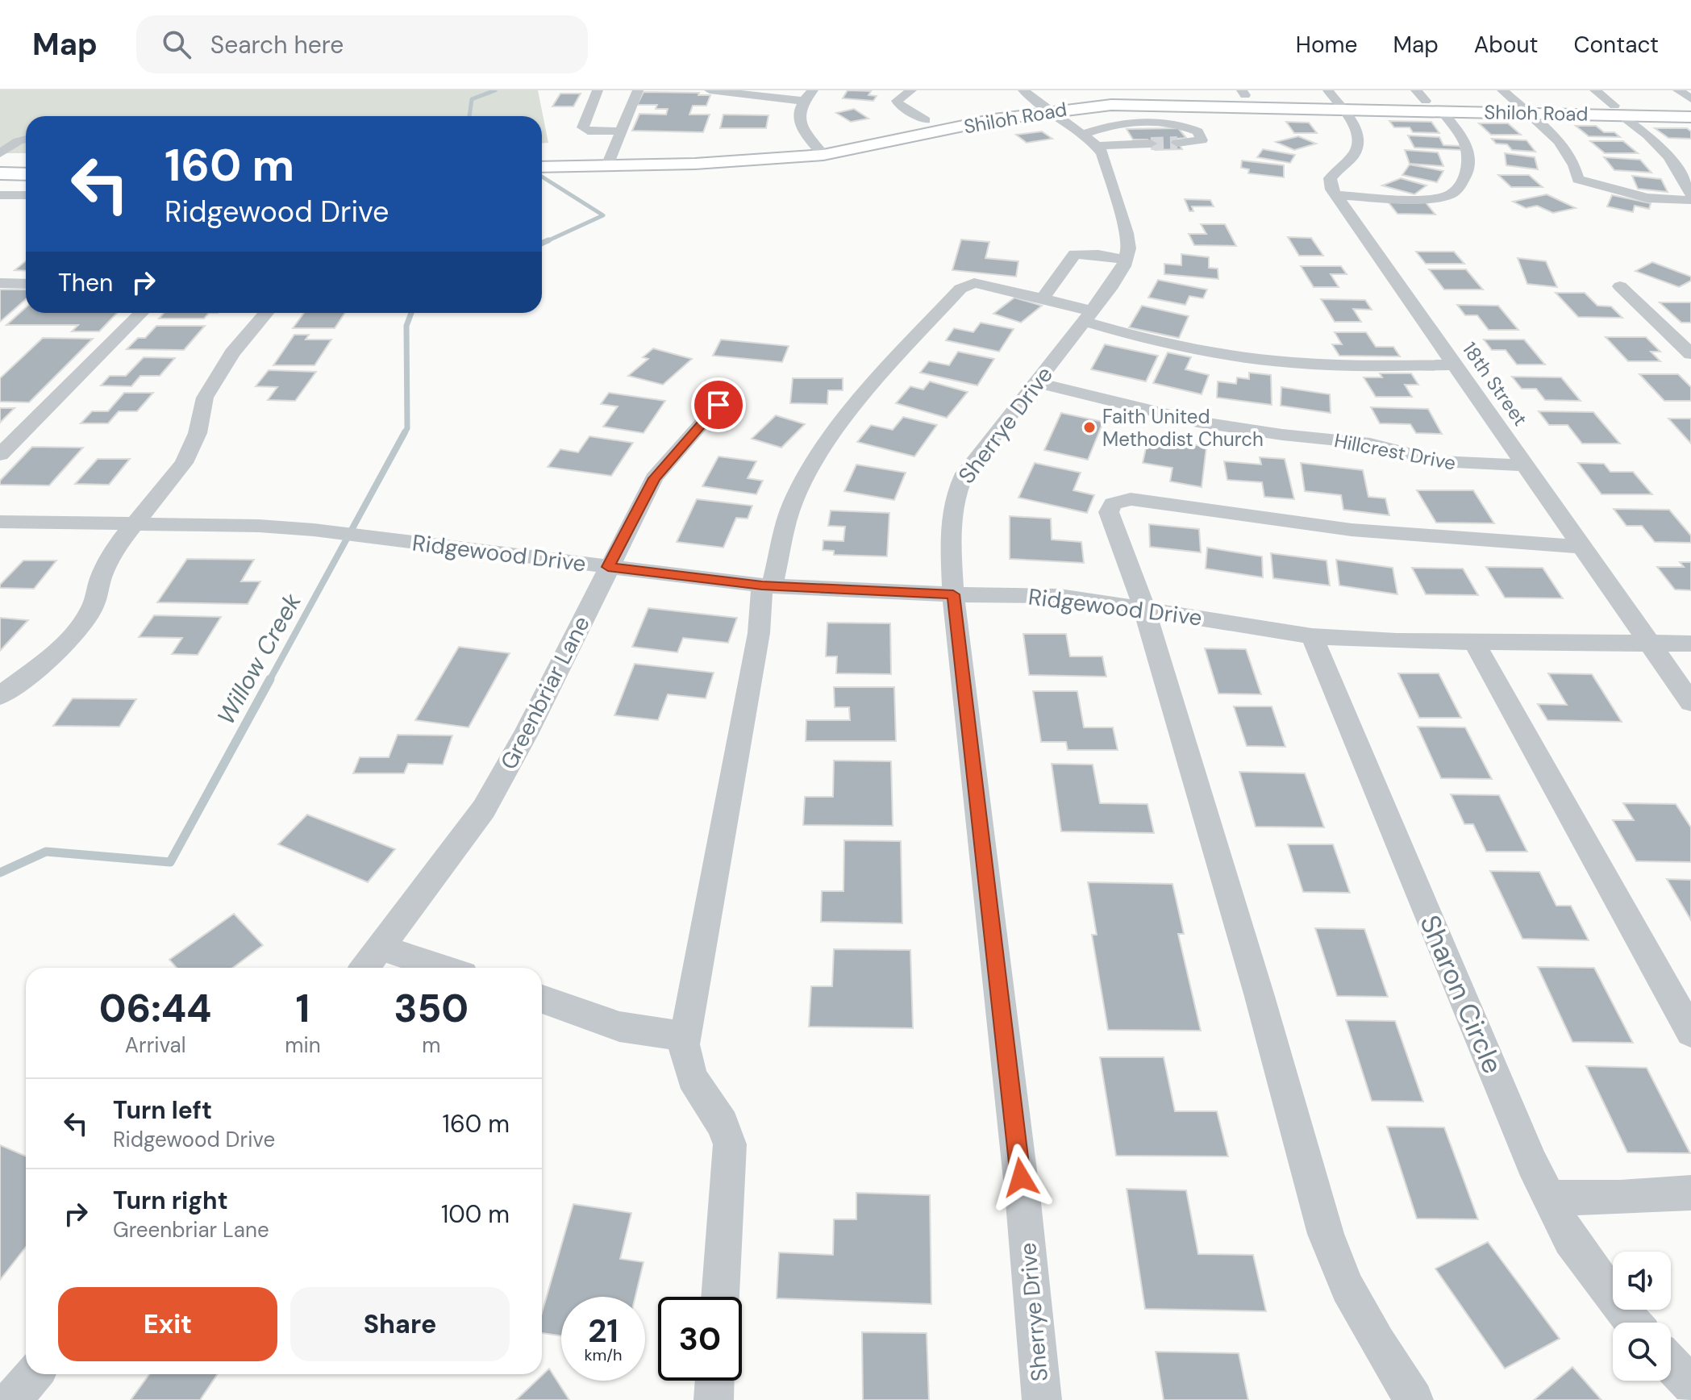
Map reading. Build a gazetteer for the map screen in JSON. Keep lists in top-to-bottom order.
{
  "streets": {
    "main road": ["Shiloh Road"],
    "street": [
      "18th Street",
      "Sherrye Drive",
      "Hillcrest Drive",
      "Ridgewood Drive",
      "Greenbriar Lane",
      "Sharon Circle"
    ]
  },
  "crossings": [
    ["18th Street", "Hillcrest Drive"],
    ["18th Street", "Ridgewood Drive"],
    ["Sherrye Drive", "Hillcrest Drive"],
    ["Sherrye Drive", "Ridgewood Drive"],
    ["Ridgewood Drive", "Greenbriar Lane"],
    ["Ridgewood Drive", "Sharon Circle"]
  ],
  "water": ["Willow Creek"],
  "places": ["Faith United Methodist Church"],
  "page": {
    "header": "Map",
    "search": "Search here",
    "nav": [
      "Home",
      "Map",
      "About",
      "Contact"
    ],
    "turn": ["160 m", "Ridgewood Drive"],
    "then": "Then",
    "eta": [
      "06:44",
      "Arrival",
      "1",
      "min",
      "350",
      "m"
    ],
    "list": [
      {
        "name": "Turn left",
        "note": "Ridgewood Drive",
        "value": "160 m"
      },
      {
        "name": "Turn right",
        "note": "Greenbriar Lane",
        "value": "100 m"
      }
    ],
    "buttons": ["Exit", "Share"],
    "speed": "21 km/h",
    "limit": "30"
  }
}
